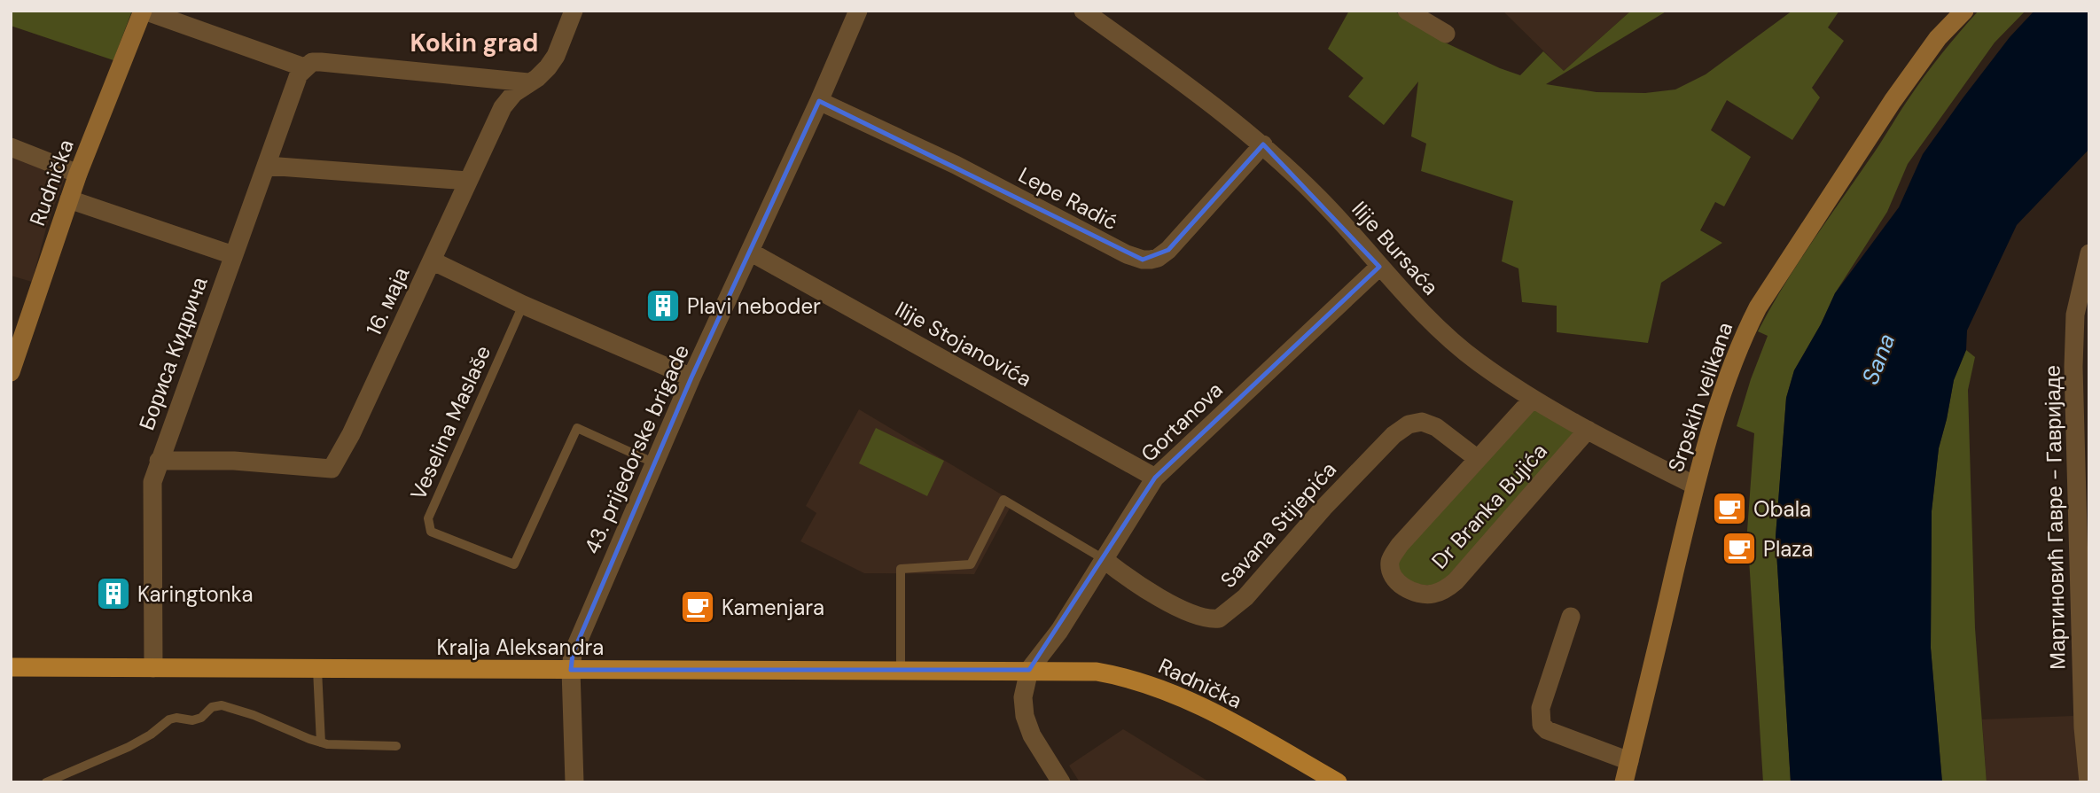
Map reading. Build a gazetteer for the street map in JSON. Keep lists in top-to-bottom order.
{
  "streets": {
    "main road": [
      "Rudnička",
      "Srpskih velikana",
      "Kralja Aleksandra",
      "Radnička"
    ],
    "street": [
      "Lepe Radić",
      "Ilije Bursaća",
      "16. маја",
      "Ilije Stojanovića",
      "Бориса Kидрича",
      "Gortanova",
      "43. prijedorske brigade",
      "Dr Branka Bujića",
      "Мартиновић Гавре - Гавријаде",
      "Savana Stijepića"
    ],
    "lane": ["Veselina Maslaše"]
  },
  "crossings": [
    ["Lepe Radić", "Ilije Bursaća"],
    ["Lepe Radić", "43. prijedorske brigade"],
    ["Ilije Bursaća", "Srpskih velikana"],
    ["Ilije Bursaća", "Gortanova"],
    ["Ilije Bursaća", "Dr Branka Bujića"],
    ["16. маја", "Бориса Kидрича"],
    ["Ilije Stojanovića", "Gortanova"],
    ["Ilije Stojanovića", "43. prijedorske brigade"],
    ["Бориса Kидрича", "Kralja Aleksandra"],
    ["Gortanova", "Savana Stijepića"],
    ["Gortanova", "Kralja Aleksandra"],
    ["Gortanova", "Radnička"],
    ["Veselina Maslaše", "43. prijedorske brigade"],
    ["43. prijedorske brigade", "Kralja Aleksandra"],
    ["Dr Branka Bujića", "Savana Stijepića"],
    ["Kralja Aleksandra", "Radnička"]
  ],
  "districts": ["Kokin grad"],
  "water": ["Sana"],
  "places": {
    "building": ["Plavi neboder", "Karingtonka"],
    "cafe": ["Obala", "Plaza", "Kamenjara"]
  }
}
